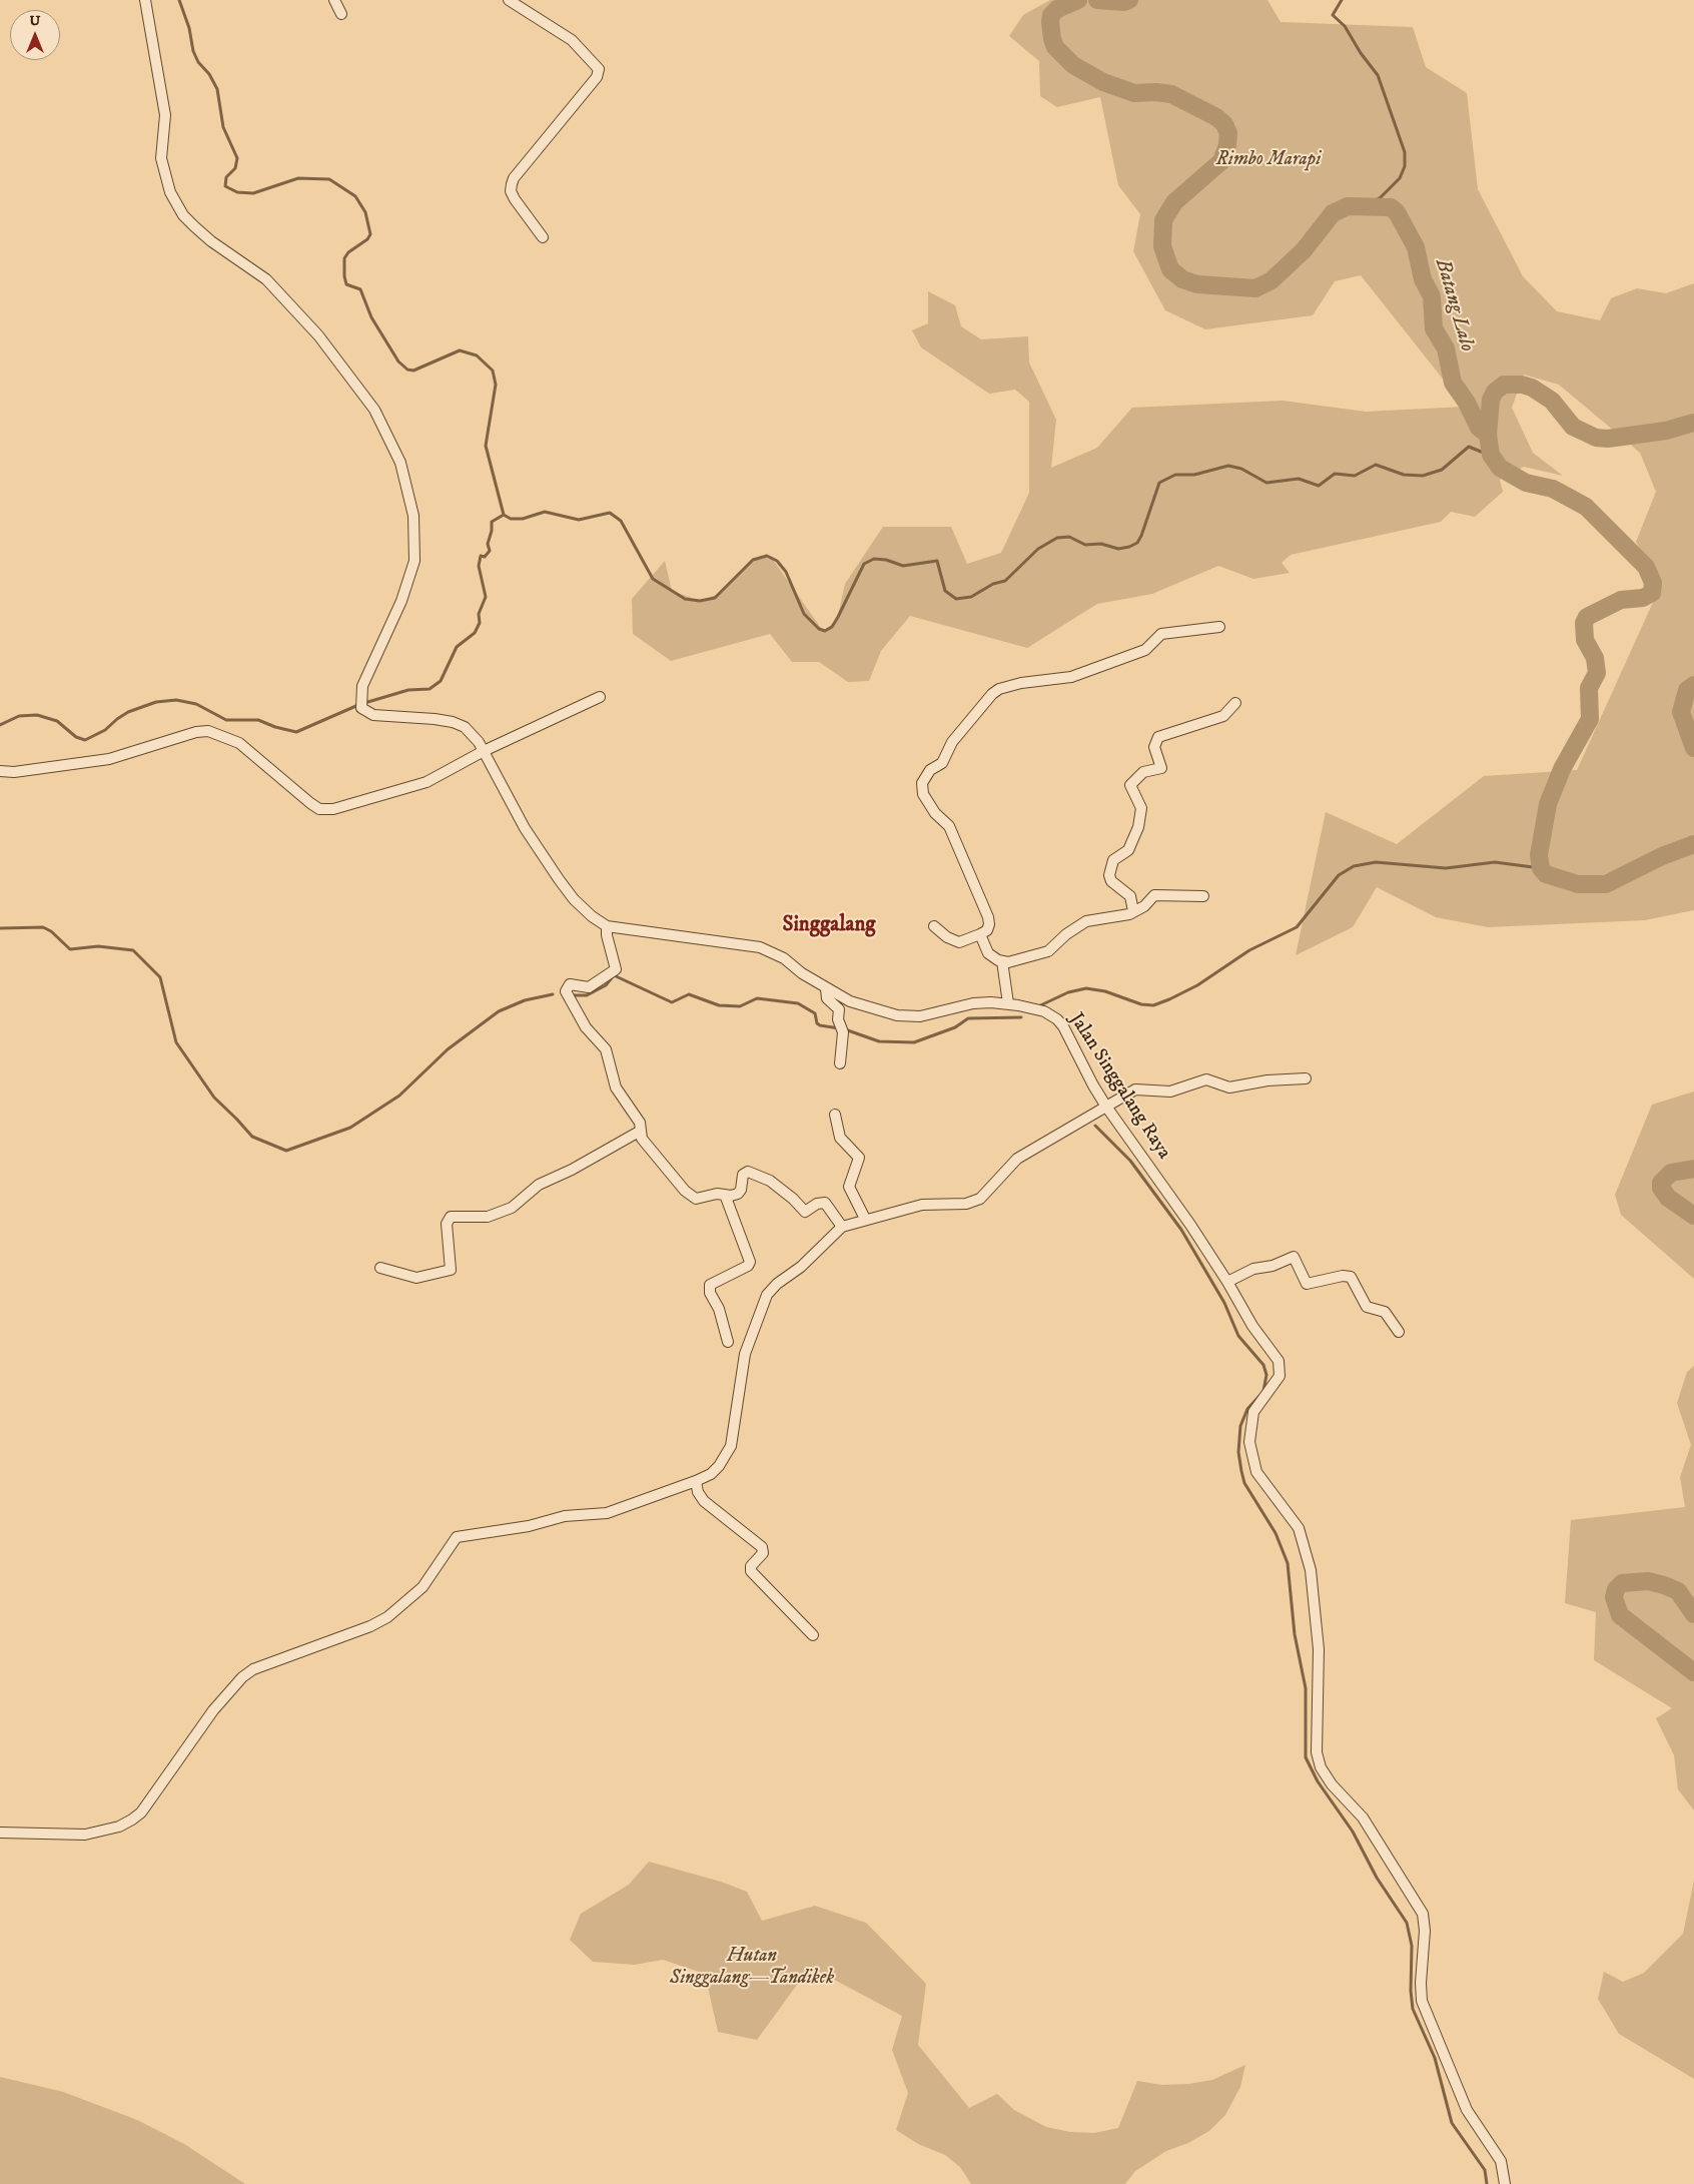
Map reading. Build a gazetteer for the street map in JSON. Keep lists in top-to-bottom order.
{
  "streets": {
    "street": ["Jalan Singgalang Raya"]
  },
  "districts": ["Singgalang"],
  "water": ["Batang Lalo"],
  "parks": ["Rimbo Marapi", "Hutan Singgalang—Tandikek"],
  "north": "top"
}
